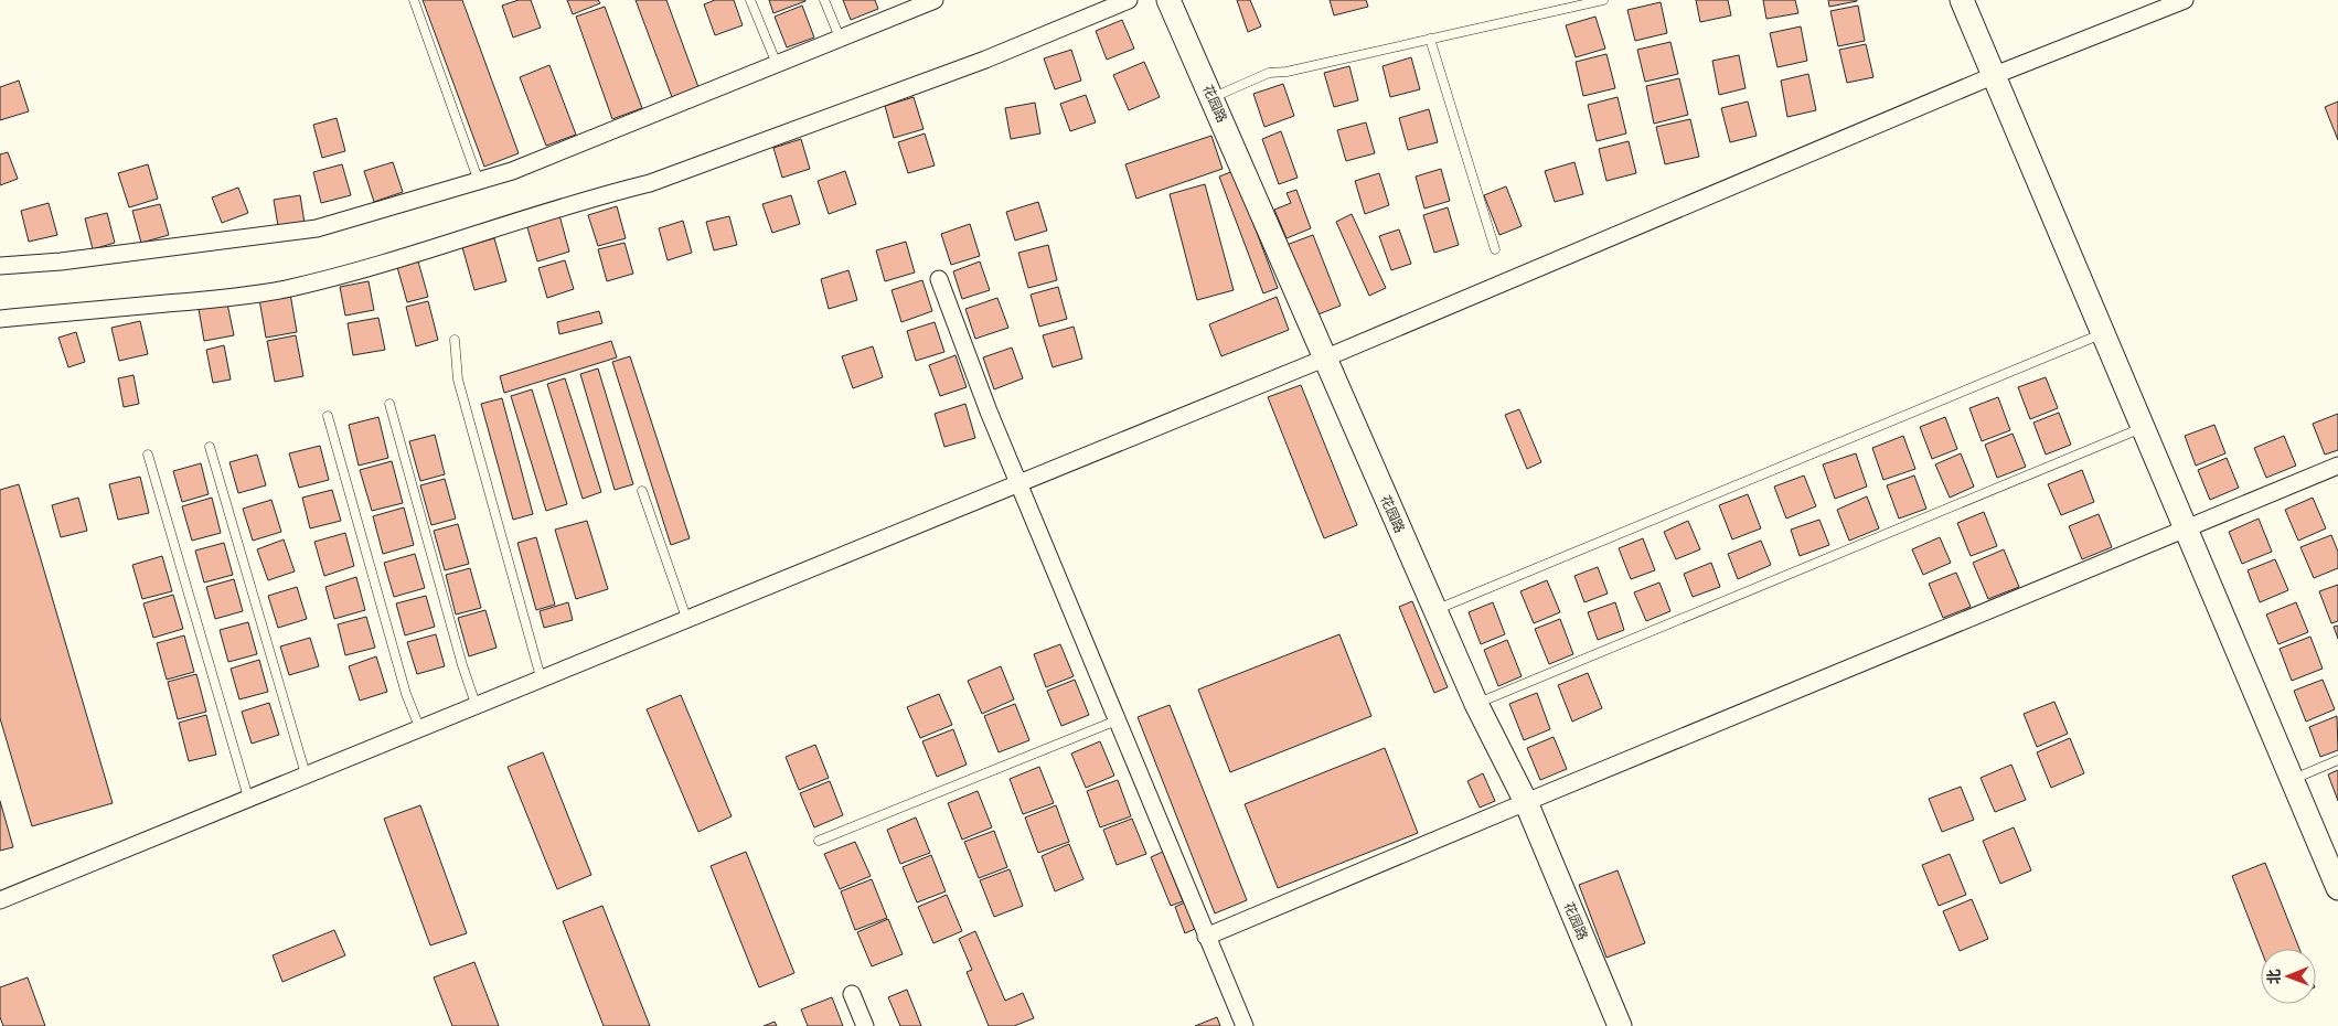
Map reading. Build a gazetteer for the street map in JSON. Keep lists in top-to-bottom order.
{
  "streets": {
    "street": ["花园路"]
  },
  "north": "left"
}
